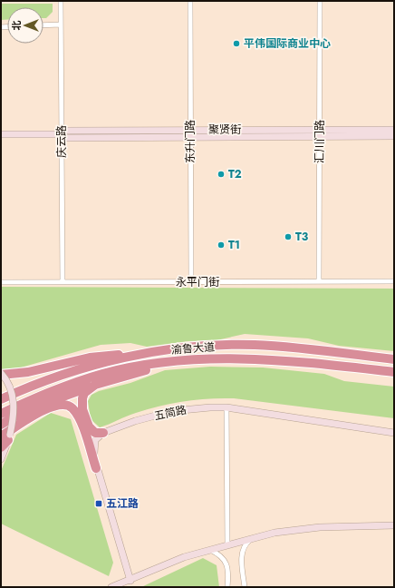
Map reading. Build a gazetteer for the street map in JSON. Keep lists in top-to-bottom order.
{
  "streets": {
    "highway": ["渝鲁大道"],
    "main road": ["聚贤街", "五简路"],
    "street": [
      "庆云路",
      "东升门路",
      "汇川门路",
      "永平门街"
    ]
  },
  "crossings": [
    ["聚贤街", "庆云路"],
    ["聚贤街", "东升门路"],
    ["聚贤街", "汇川门路"],
    ["庆云路", "永平门街"],
    ["东升门路", "永平门街"],
    ["汇川门路", "永平门街"]
  ],
  "places": {
    "other": [
      "平伟国际商业中心",
      "T2",
      "T3",
      "T1"
    ],
    "transit": ["五江路"]
  },
  "north": "left"
}
